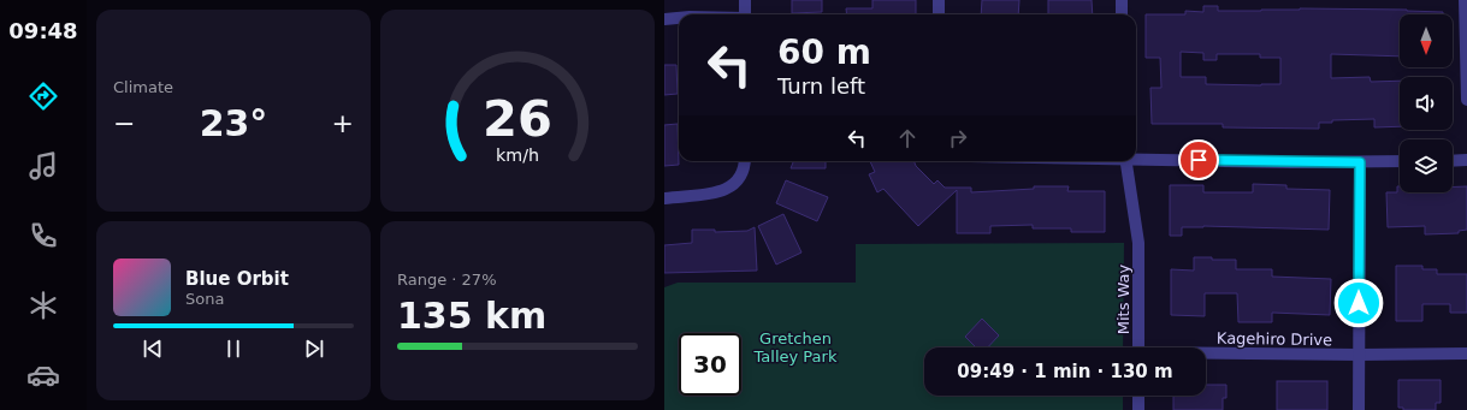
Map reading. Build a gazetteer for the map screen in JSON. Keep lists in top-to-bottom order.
{
  "streets": {
    "street": ["Mits Way", "Kagehiro Drive"]
  },
  "parks": ["Gretchen Talley Park"],
  "north": "bottom",
  "page": {
    "tabs": "09:48",
    "tile": [
      "Climate",
      ["Range · 27%", "135 km"]
    ],
    "turn": ["60 m", "Turn left"],
    "heat": ["−", "23°", "+"],
    "song": ["Blue Orbit", "Sona"],
    "limit": "30",
    "trip": "09:49 · 1 min · 130 m",
    "gauge": ["26", "km/h"]
  }
}
